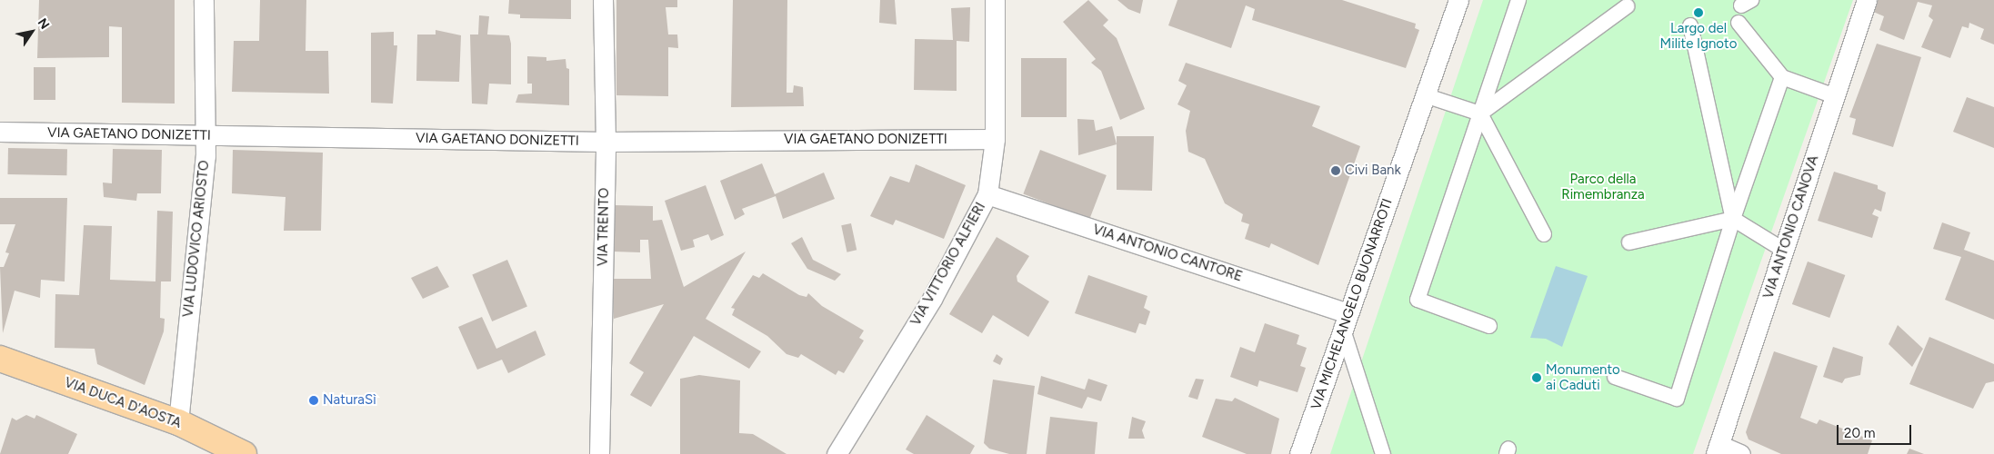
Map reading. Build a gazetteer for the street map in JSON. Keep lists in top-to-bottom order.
{
  "streets": {
    "main road": ["VIA DUCA D'AOSTA"],
    "street": [
      "VIA GAETANO DONIZETTI",
      "VIA TRENTO",
      "VIA ANTONIO CANOVA",
      "VIA LUDOVICO ARIOSTO",
      "VIA ANTONIO CANTORE",
      "VIA VITTORIO ALFIERI",
      "VIA MICHELANGELO BUONARROTI"
    ]
  },
  "crossings": [
    ["VIA GAETANO DONIZETTI", "VIA TRENTO"],
    ["VIA GAETANO DONIZETTI", "VIA LUDOVICO ARIOSTO"],
    ["VIA GAETANO DONIZETTI", "VIA VITTORIO ALFIERI"],
    ["VIA LUDOVICO ARIOSTO", "VIA DUCA D'AOSTA"],
    ["VIA ANTONIO CANTORE", "VIA VITTORIO ALFIERI"],
    ["VIA ANTONIO CANTORE", "VIA MICHELANGELO BUONARROTI"]
  ],
  "parks": ["Parco della Rimembranza"],
  "places": [
    "Largo del Milite Ignoto",
    "Civi Bank",
    "Monumento ai Caduti",
    "NaturaSì"
  ],
  "scale_bar": "20 m",
  "north": "top right"
}
